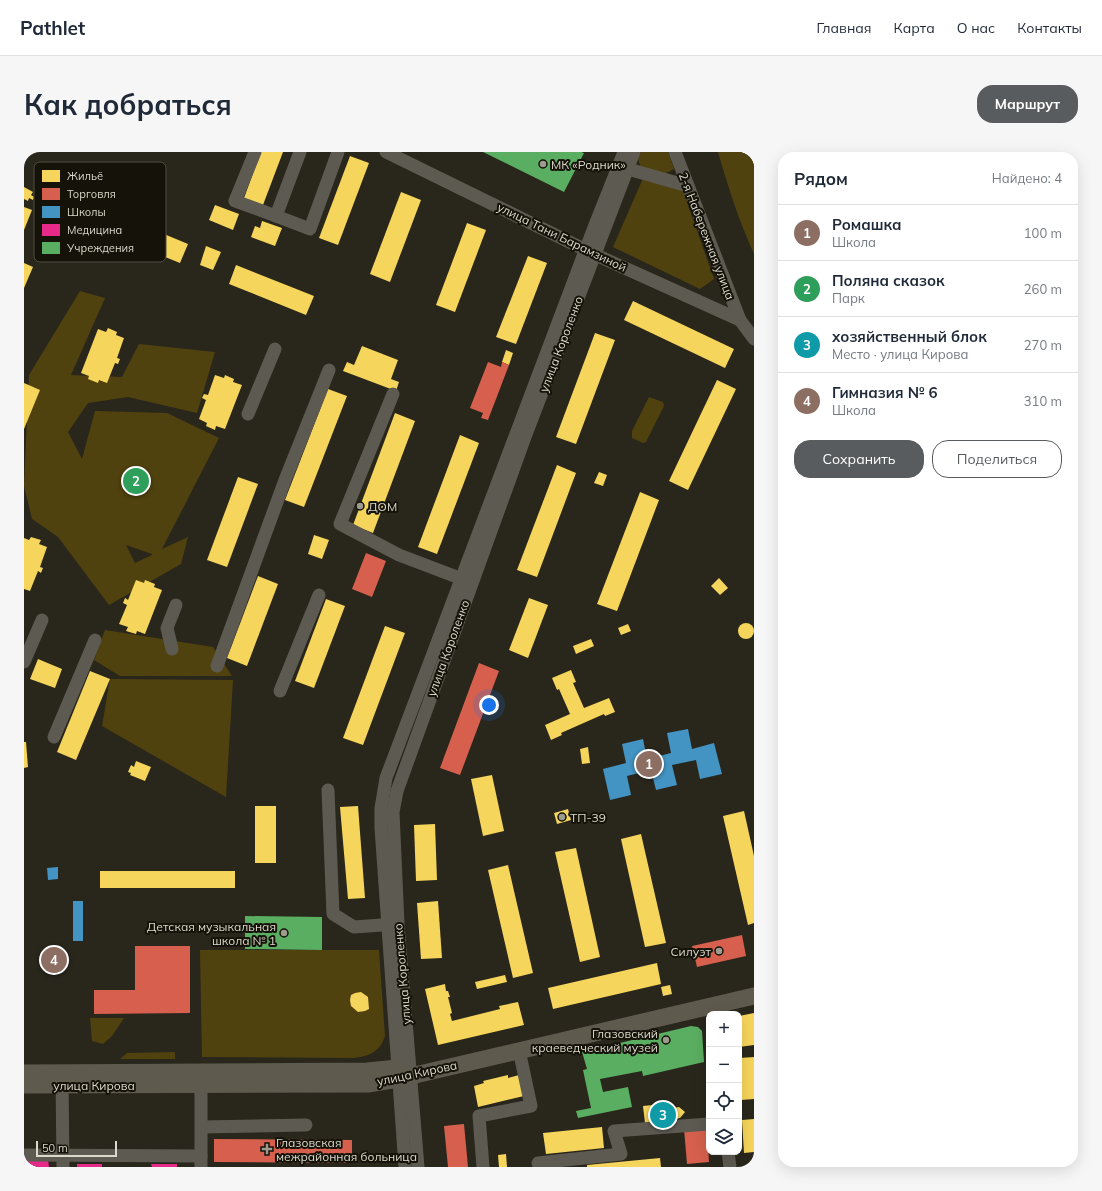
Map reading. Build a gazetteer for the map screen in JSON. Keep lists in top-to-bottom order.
{
  "streets": {
    "main road": ["улица Кирова"],
    "street": ["2-я Набережная улица", "улица Тани Барамзиной", "улица Короленко"]
  },
  "crossings": [
    ["2-я Набережная улица", "улица Тани Барамзиной"],
    ["улица Тани Барамзиной", "улица Короленко"],
    ["улица Короленко", "улица Кирова"]
  ],
  "places": {
    "other": [
      "МК «Родник»",
      "ДОМ",
      "ТП-39",
      "Детская музыкальная школа № 1",
      "Силуэт",
      "Глазовский краеведческий музей"
    ],
    "health": ["Глазовская межрайонная больница"]
  },
  "legend": [
    "Жильё",
    "Торговля",
    "Школы",
    "Медицина",
    "Учреждения"
  ],
  "scale_bar": "50 m",
  "page": {
    "header": "Pathlet",
    "nav": [
      "Главная",
      "Карта",
      "О нас",
      "Контакты"
    ],
    "buttons": [
      "Маршрут",
      ["Сохранить", "Поделиться"]
    ],
    "title": "Как добраться",
    "heading": ["Рядом", "Найдено: 4"],
    "list": [
      {
        "mark": "1",
        "name": "Ромашка",
        "note": "Школа",
        "value": "100 m"
      },
      {
        "mark": "2",
        "name": "Поляна сказок",
        "note": "Парк",
        "value": "260 m"
      },
      {
        "mark": "3",
        "name": "хозяйственный блок",
        "note": "Место · улица Кирова",
        "value": "270 m"
      },
      {
        "mark": "4",
        "name": "Гимназия № 6",
        "note": "Школа",
        "value": "310 m"
      }
    ],
    "pins": [
      "2",
      "1",
      "4",
      "3"
    ],
    "map_buttons": ["+", "−"],
    "scale": "50 m"
  }
}
